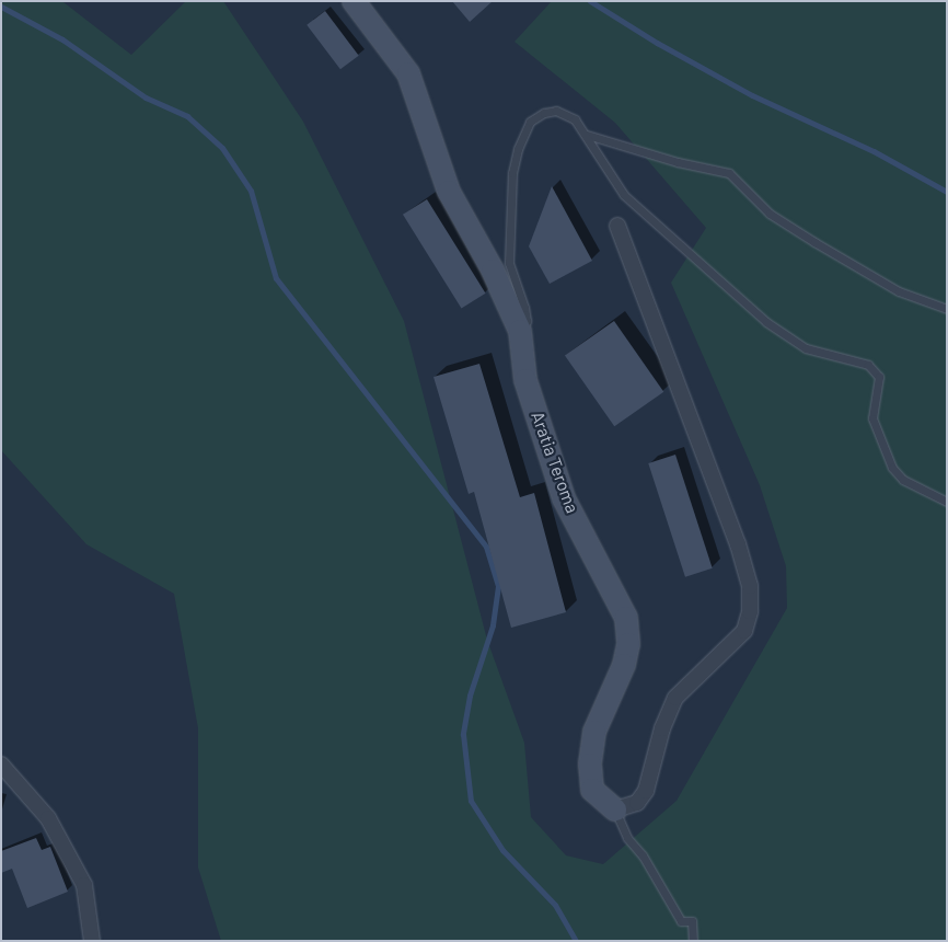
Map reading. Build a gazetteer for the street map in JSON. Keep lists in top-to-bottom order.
{
  "streets": {
    "main road": ["Aratia Teroma"]
  }
}
